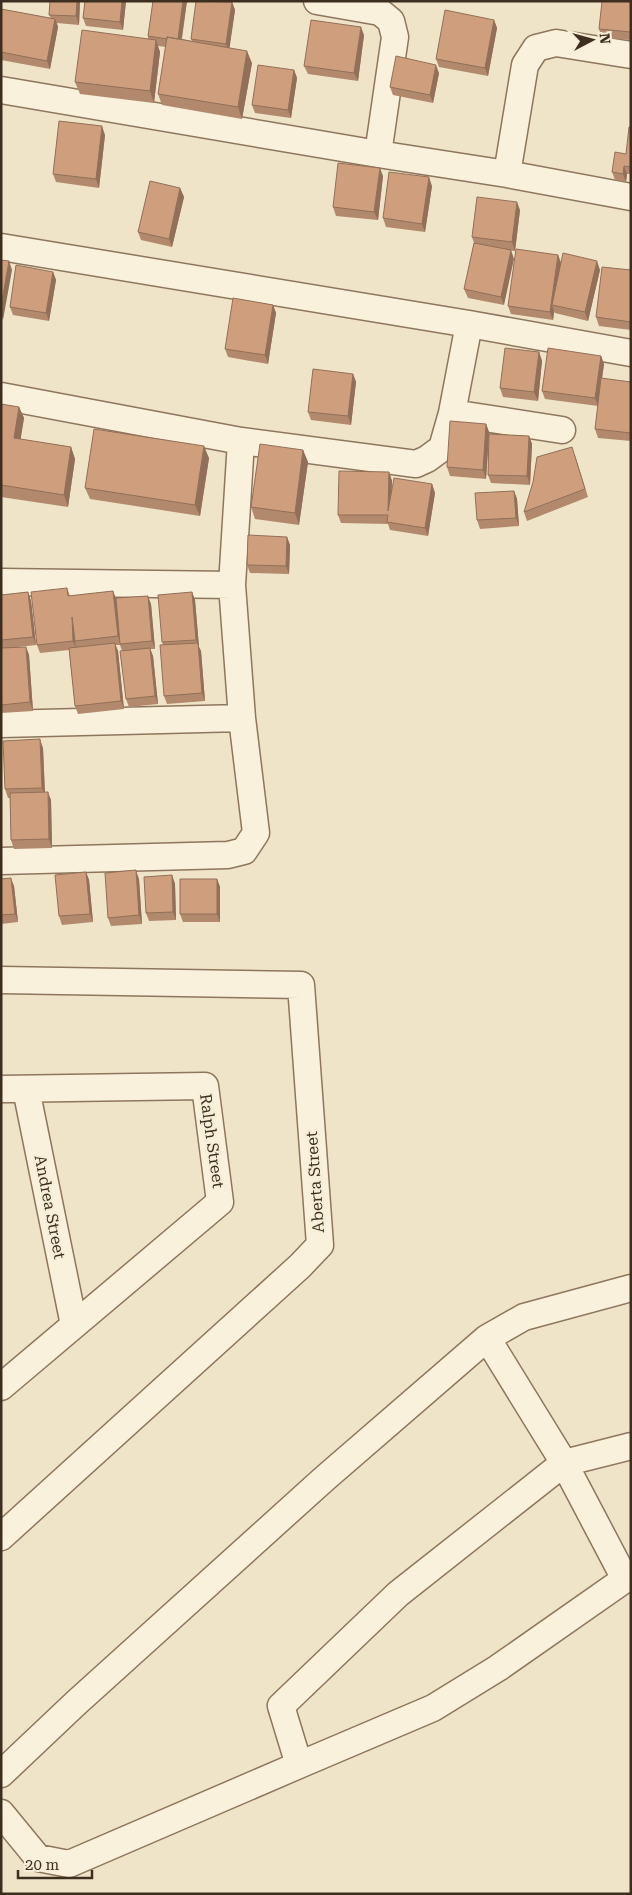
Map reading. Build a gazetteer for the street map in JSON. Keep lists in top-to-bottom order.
{
  "streets": {
    "street": ["Ralph Street", "Aberta Street", "Andrea Street"]
  },
  "crossings": [
    ["Ralph Street", "Andrea Street"]
  ],
  "scale_bar": "20 m",
  "north": "right"
}
